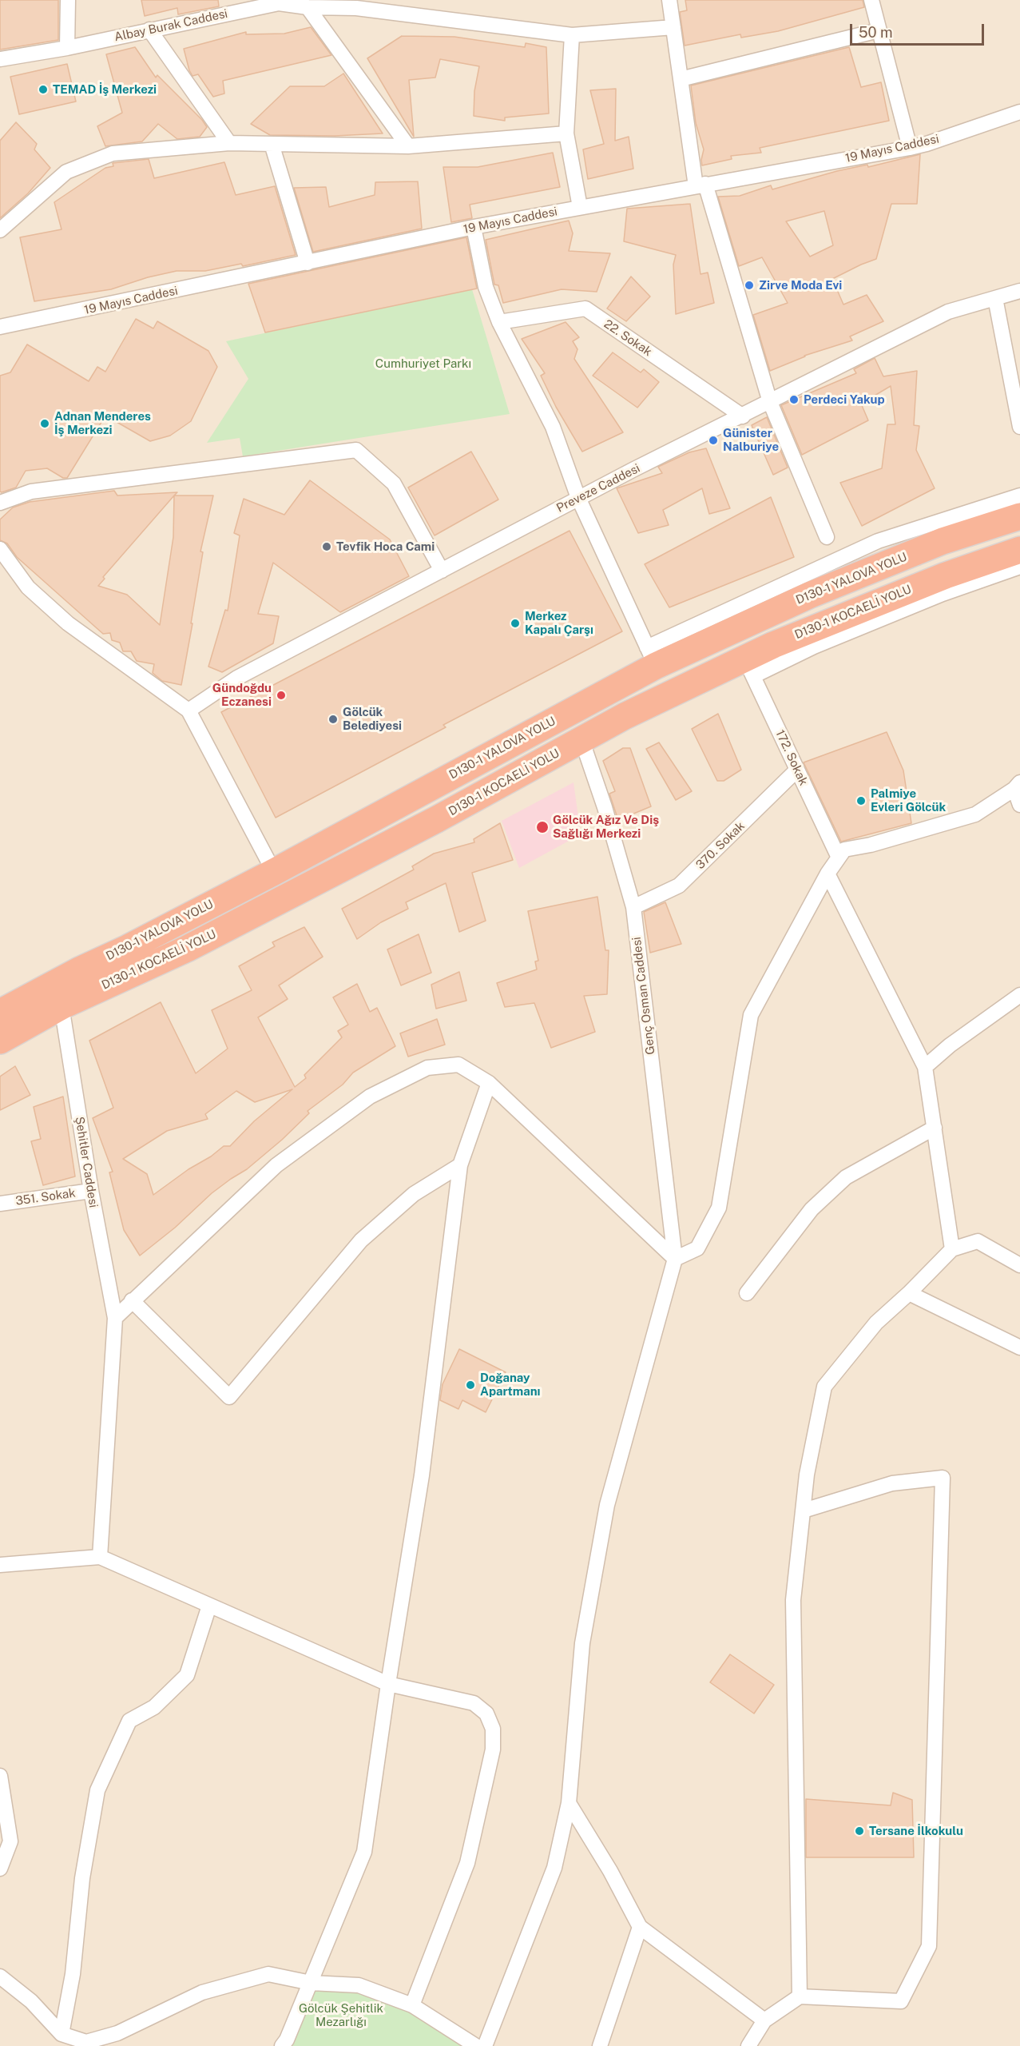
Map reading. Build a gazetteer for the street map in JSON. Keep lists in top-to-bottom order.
{
  "streets": {
    "highway": ["D130-1 YALOVA YOLU", "D130-1 KOCAELİ YOLU"],
    "street": [
      "Albay Burak Caddesi",
      "19 Mayıs Caddesi",
      "22. Sokak",
      "Preveze Caddesi",
      "172. Sokak",
      "370. Sokak",
      "Genç Osman Caddesi",
      "Şehitler Caddesi",
      "351. Sokak"
    ]
  },
  "crossings": [
    ["22. Sokak", "Preveze Caddesi"],
    ["D130-1 KOCAELİ YOLU", "172. Sokak"],
    ["D130-1 KOCAELİ YOLU", "Genç Osman Caddesi"],
    ["D130-1 KOCAELİ YOLU", "Şehitler Caddesi"],
    ["172. Sokak", "370. Sokak"],
    ["370. Sokak", "Genç Osman Caddesi"],
    ["Şehitler Caddesi", "351. Sokak"]
  ],
  "parks": ["Cumhuriyet Parkı", "Gölcük Şehitlik Mezarlığı"],
  "places": [
    "TEMAD İş Merkezi",
    "Zirve Moda Evi",
    "Perdeci Yakup",
    "Adnan Menderes İş Merkezi",
    "Günister Nalburiye",
    "Tevfik Hoca Cami",
    "Merkez Kapalı Çarşı",
    "Gündoğdu Eczanesi",
    "Gölcük Belediyesi",
    "Palmiye Evleri Gölcük",
    "Gölcük Ağız Ve Diş Sağlığı Merkezi",
    "Doğanay Apartmanı",
    "Tersane İlkokulu"
  ],
  "scale_bar": "50 m"
}
